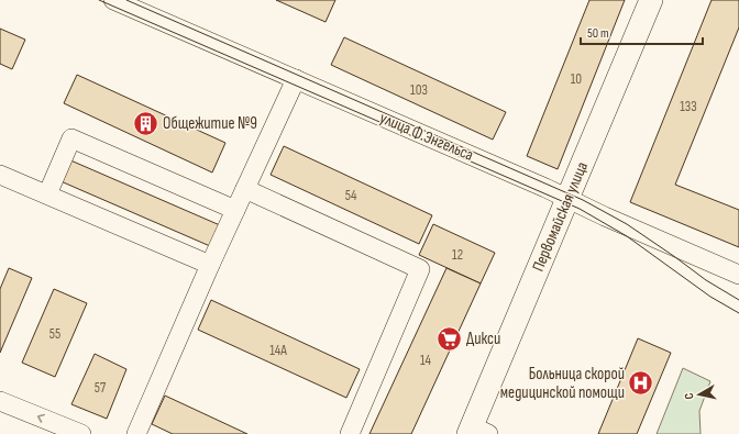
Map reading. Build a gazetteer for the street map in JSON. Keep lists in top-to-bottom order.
{
  "streets": {
    "main road": ["Первомайская улица"],
    "street": ["улица Ф.Энгельса"]
  },
  "crossings": [
    ["улица Ф.Энгельса", "Первомайская улица"]
  ],
  "places": {
    "building": ["Общежитие №9"],
    "supermarket": ["Дикси"],
    "hospital": ["Больница скорой медицинской помощи"]
  },
  "house_numbers": [
    "10",
    "103",
    "133",
    "54",
    "12",
    "55",
    "14А",
    "14",
    "57"
  ],
  "scale_bar": "50 m",
  "north": "left"
}
